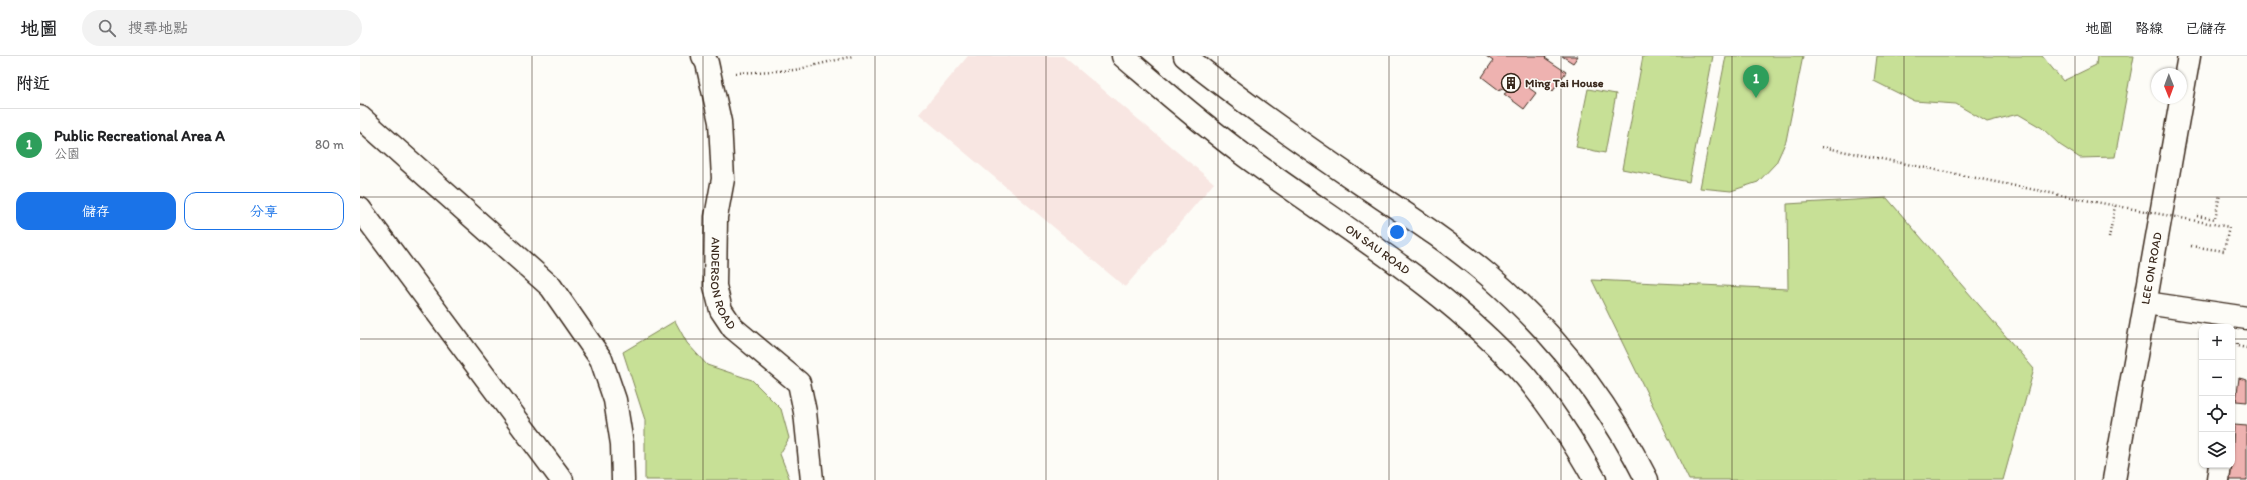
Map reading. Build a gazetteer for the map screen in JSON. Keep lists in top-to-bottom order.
{
  "streets": {
    "main road": ["ON SAU ROAD", "LEE ON ROAD", "ANDERSON ROAD"]
  },
  "places": {
    "building": ["Ming Tai House"]
  },
  "north": "bottom",
  "page": {
    "header": "地圖",
    "search": "搜尋地點",
    "nav": ["地圖", "路線", "已儲存"],
    "heading": "附近",
    "pins": "1",
    "list": [
      {
        "mark": "1",
        "name": "Public Recreational Area A",
        "note": "公園",
        "value": "80 m"
      }
    ],
    "buttons": ["儲存", "分享"],
    "map_buttons": ["+", "−"]
  }
}
